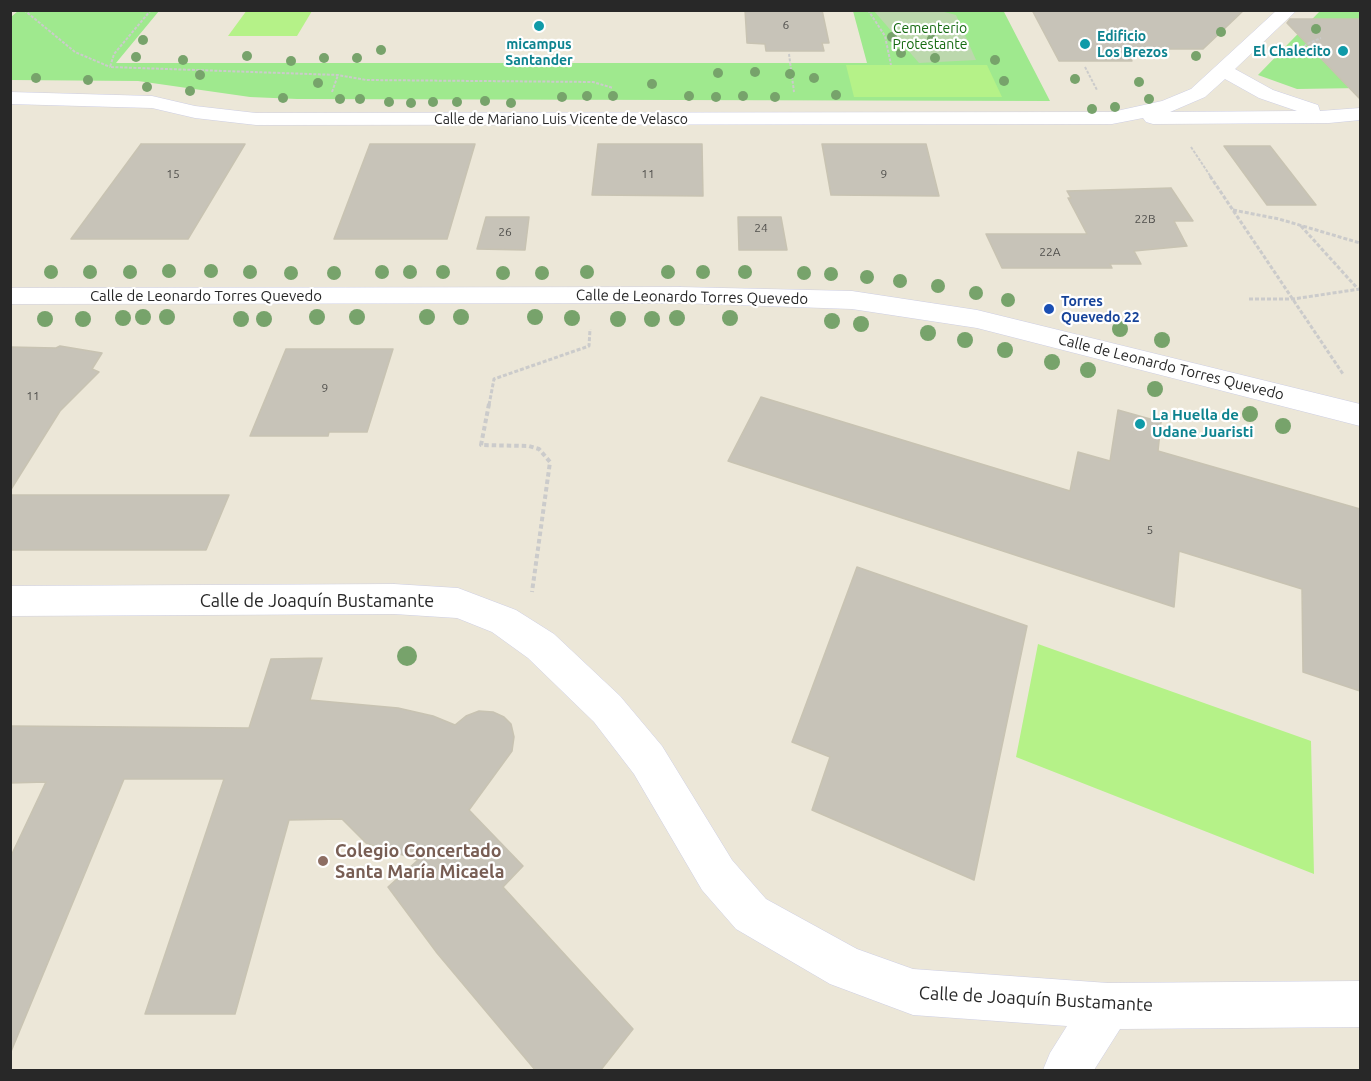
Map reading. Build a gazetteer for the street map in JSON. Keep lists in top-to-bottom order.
{
  "streets": {
    "street": ["Calle de Mariano Luis Vicente de Velasco", "Calle de Leonardo Torres Quevedo", "Calle de Joaquín Bustamante"]
  },
  "parks": ["Cementerio Protestante"],
  "places": [
    "micampus Santander",
    "Edificio Los Brezos",
    "El Chalecito",
    "Torres Quevedo 22",
    "La Huella de Udane Juaristi",
    "Colegio Concertado Santa María Micaela"
  ],
  "house_numbers": [
    "6",
    "15",
    "11",
    "9",
    "22B",
    "24",
    "26",
    "22A",
    "9",
    "11",
    "5"
  ]
}
